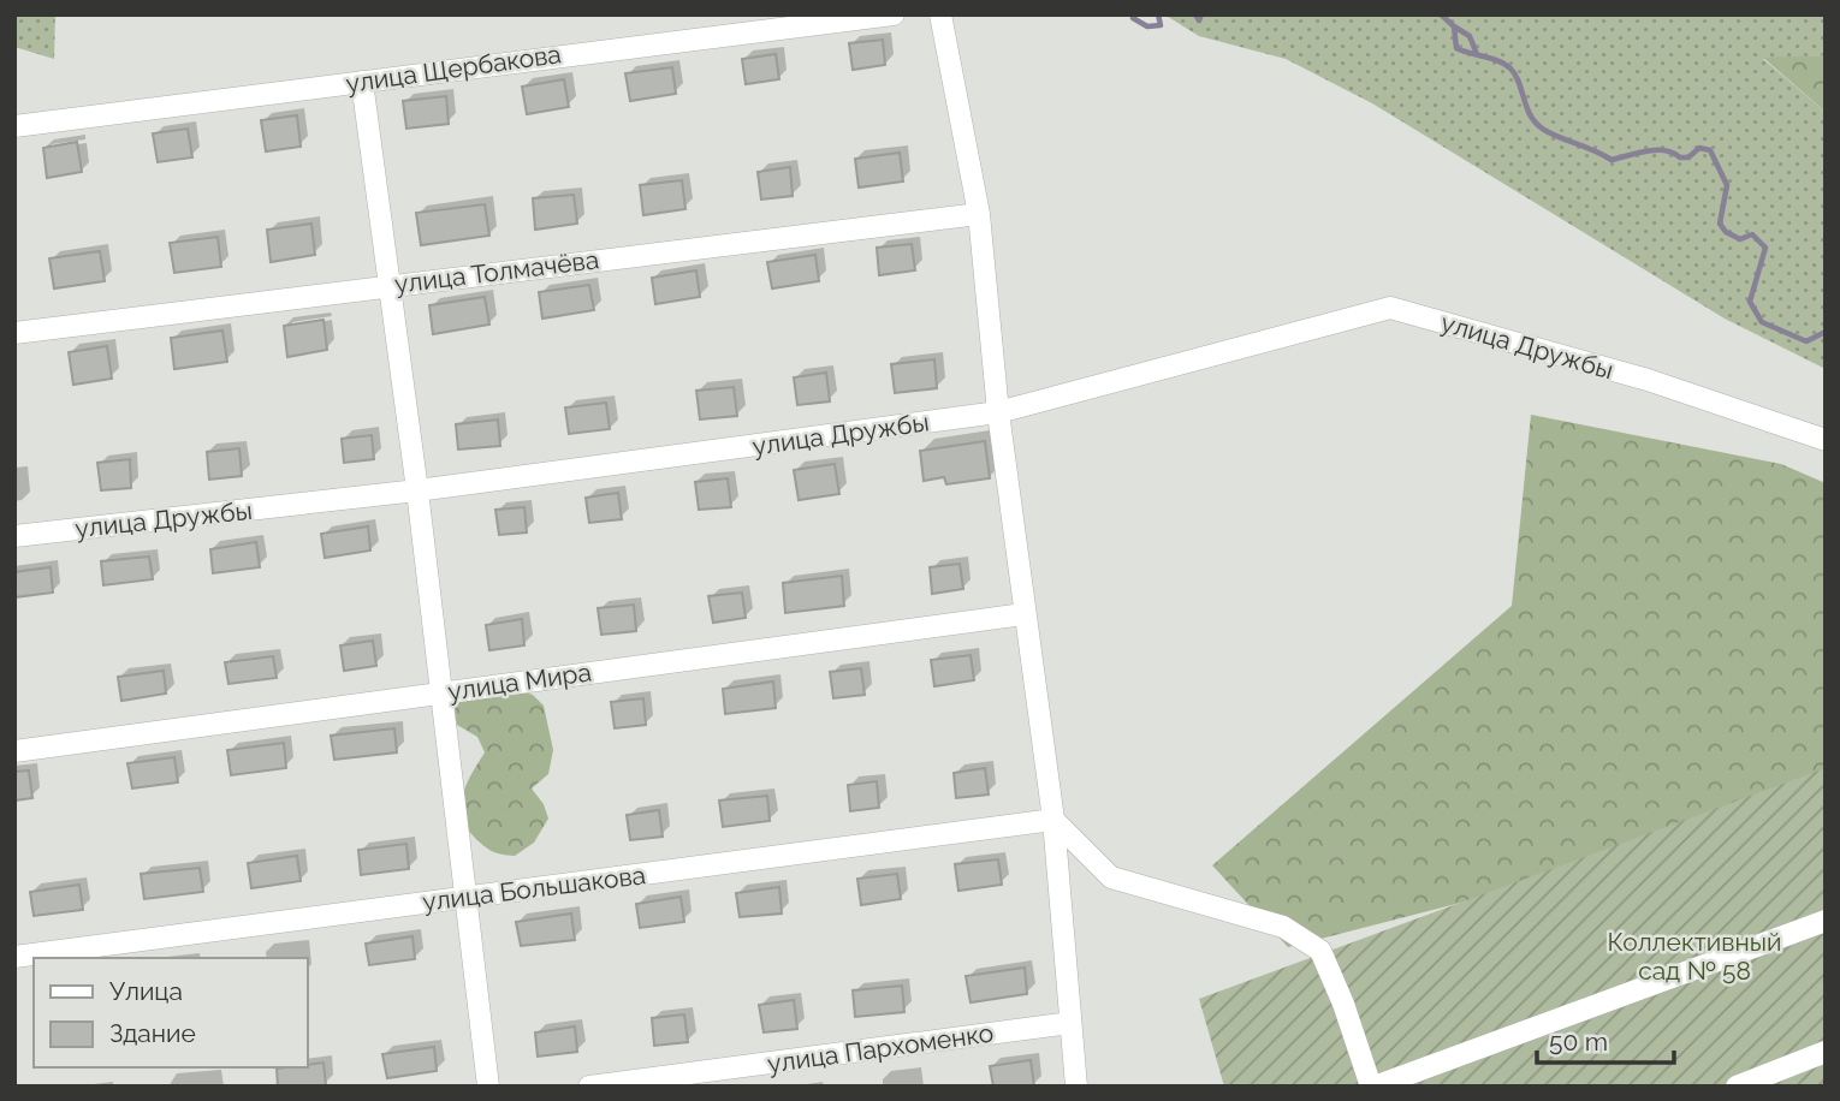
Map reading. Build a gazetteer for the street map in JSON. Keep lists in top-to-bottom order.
{
  "streets": {
    "street": [
      "улица Щербакова",
      "улица Толмачёва",
      "улица Дружбы",
      "улица Мира",
      "улица Большакова",
      "улица Пархоменко"
    ]
  },
  "parks": ["Коллективный сад № 58"],
  "legend": ["Улица", "Здание"],
  "scale_bar": "50 m"
}
